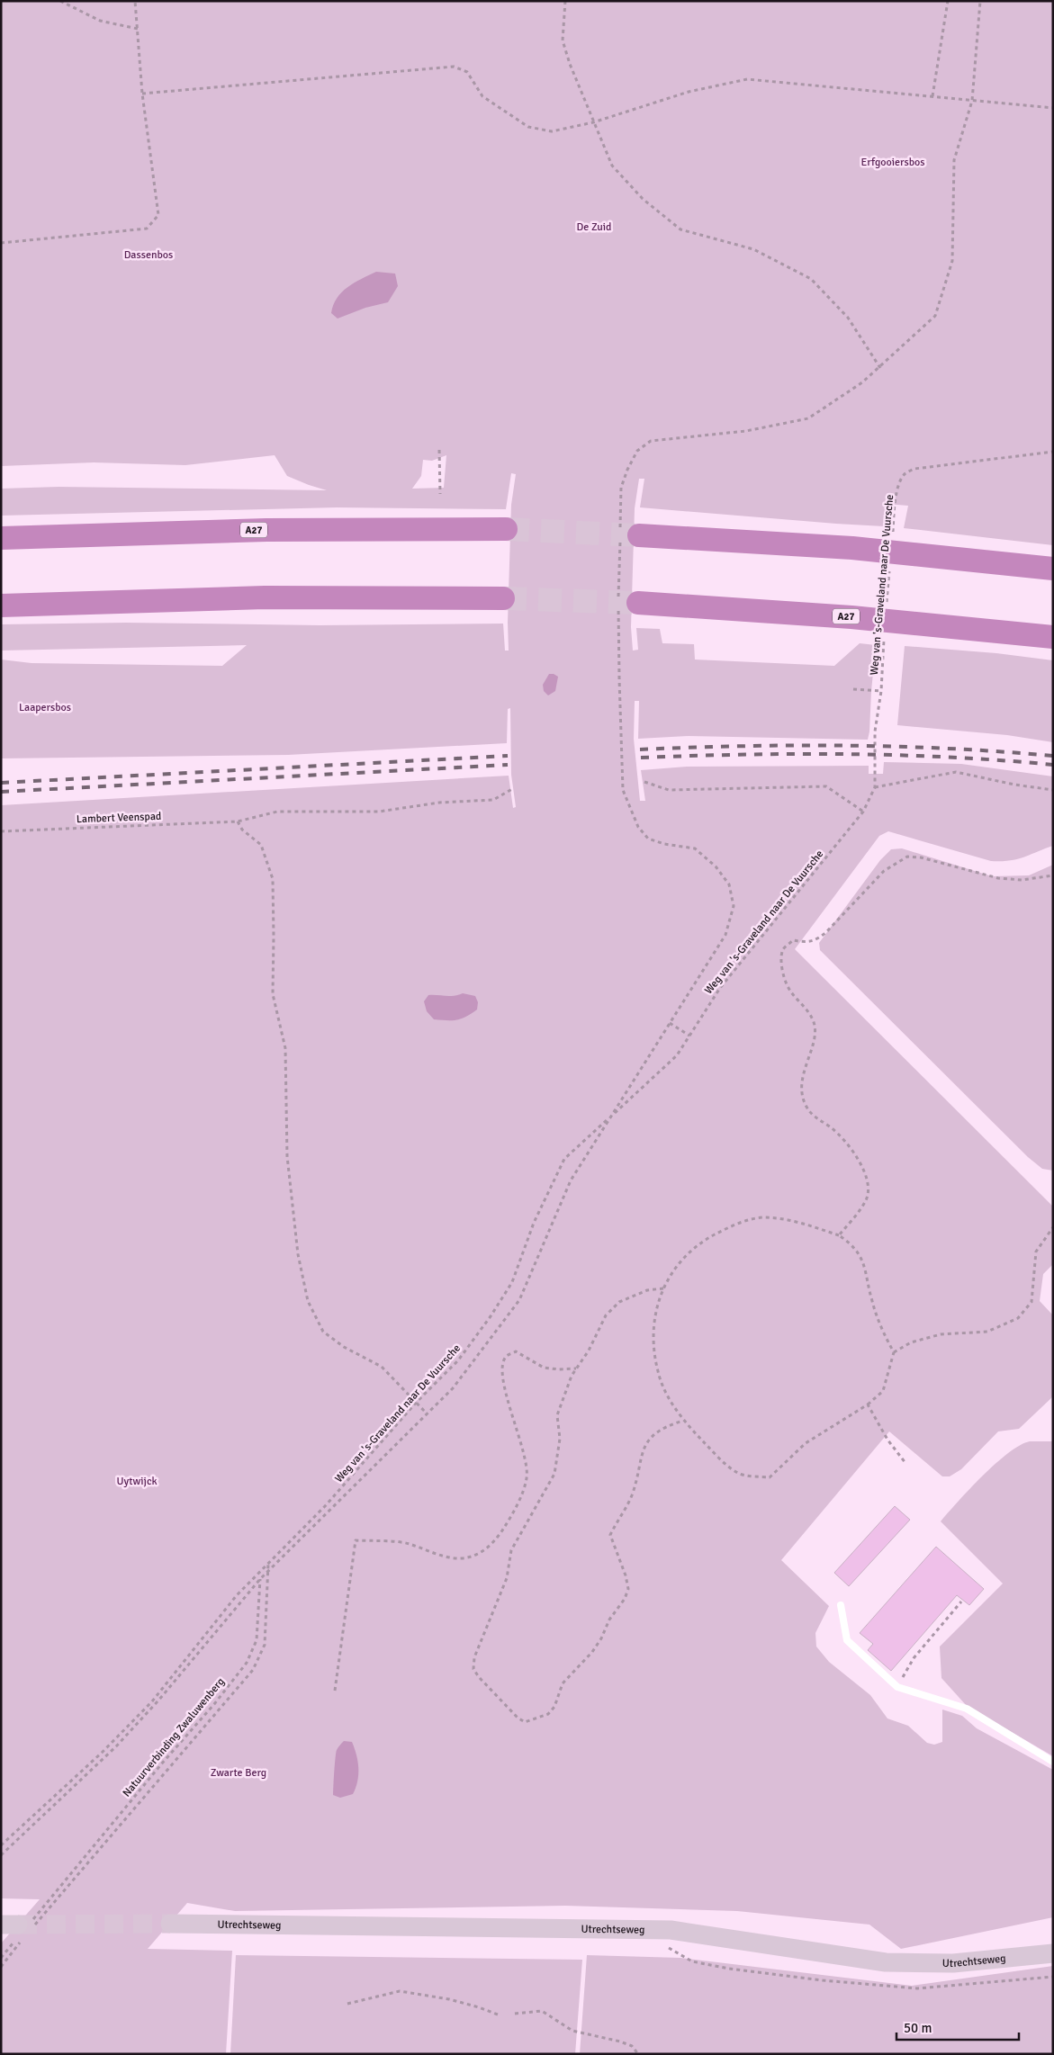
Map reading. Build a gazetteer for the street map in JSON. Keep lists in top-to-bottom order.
{
  "streets": {
    "highway": ["A27"],
    "main road": ["Utrechtseweg"],
    "path": ["Weg van 's-Graveland naar De Vuursche", "Lambert Veenspad", "Natuurverbinding Zwaluwenberg"]
  },
  "crossings": [
    ["Weg van 's-Graveland naar De Vuursche", "Natuurverbinding Zwaluwenberg"]
  ],
  "parks": [
    "Erfgooiersbos",
    "De Zuid",
    "Dassenbos",
    "Laapersbos",
    "Uytwijck",
    "Zwarte Berg"
  ],
  "scale_bar": "50 m"
}
